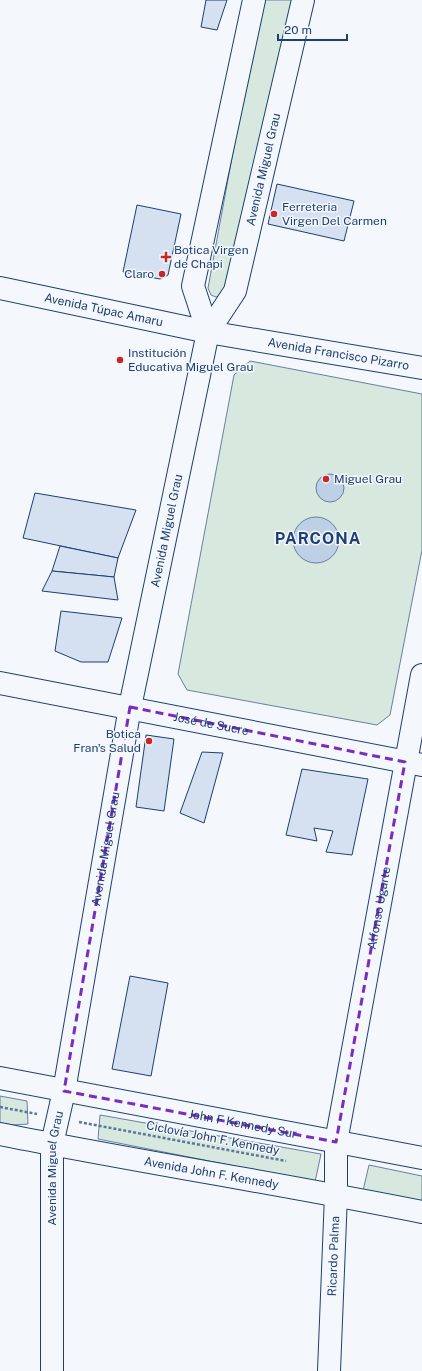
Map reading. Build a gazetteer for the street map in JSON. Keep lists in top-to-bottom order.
{
  "streets": {
    "street": [
      "Avenida Miguel Grau",
      "Avenida Túpac Amaru",
      "Avenida Francisco Pizarro",
      "José de Sucre",
      "Alfonso Ugarte",
      "John F Kennedy Sur",
      "Avenida John F. Kennedy",
      "Ricardo Palma"
    ],
    "path": ["Ciclovía John F. Kennedy"]
  },
  "crossings": [
    ["Avenida Miguel Grau", "Avenida Túpac Amaru"],
    ["Avenida Miguel Grau", "Avenida Francisco Pizarro"],
    ["Avenida Miguel Grau", "José de Sucre"],
    ["Avenida Miguel Grau", "John F Kennedy Sur"],
    ["Avenida Miguel Grau", "Ciclovía John F. Kennedy"],
    ["Avenida Miguel Grau", "Avenida John F. Kennedy"],
    ["Avenida Túpac Amaru", "Avenida Francisco Pizarro"],
    ["José de Sucre", "Alfonso Ugarte"],
    ["Alfonso Ugarte", "John F Kennedy Sur"],
    ["Alfonso Ugarte", "Ricardo Palma"],
    ["John F Kennedy Sur", "Ricardo Palma"],
    ["Avenida John F. Kennedy", "Ricardo Palma"]
  ],
  "districts": ["PARCONA"],
  "places": {
    "other": [
      "Ferreteria Virgen Del Carmen",
      "Claro",
      "Institución Educativa Miguel Grau",
      "Miguel Grau",
      "Botica Fran's Salud"
    ],
    "health": ["Botica Virgen de Chapi"]
  },
  "scale_bar": "20 m"
}
